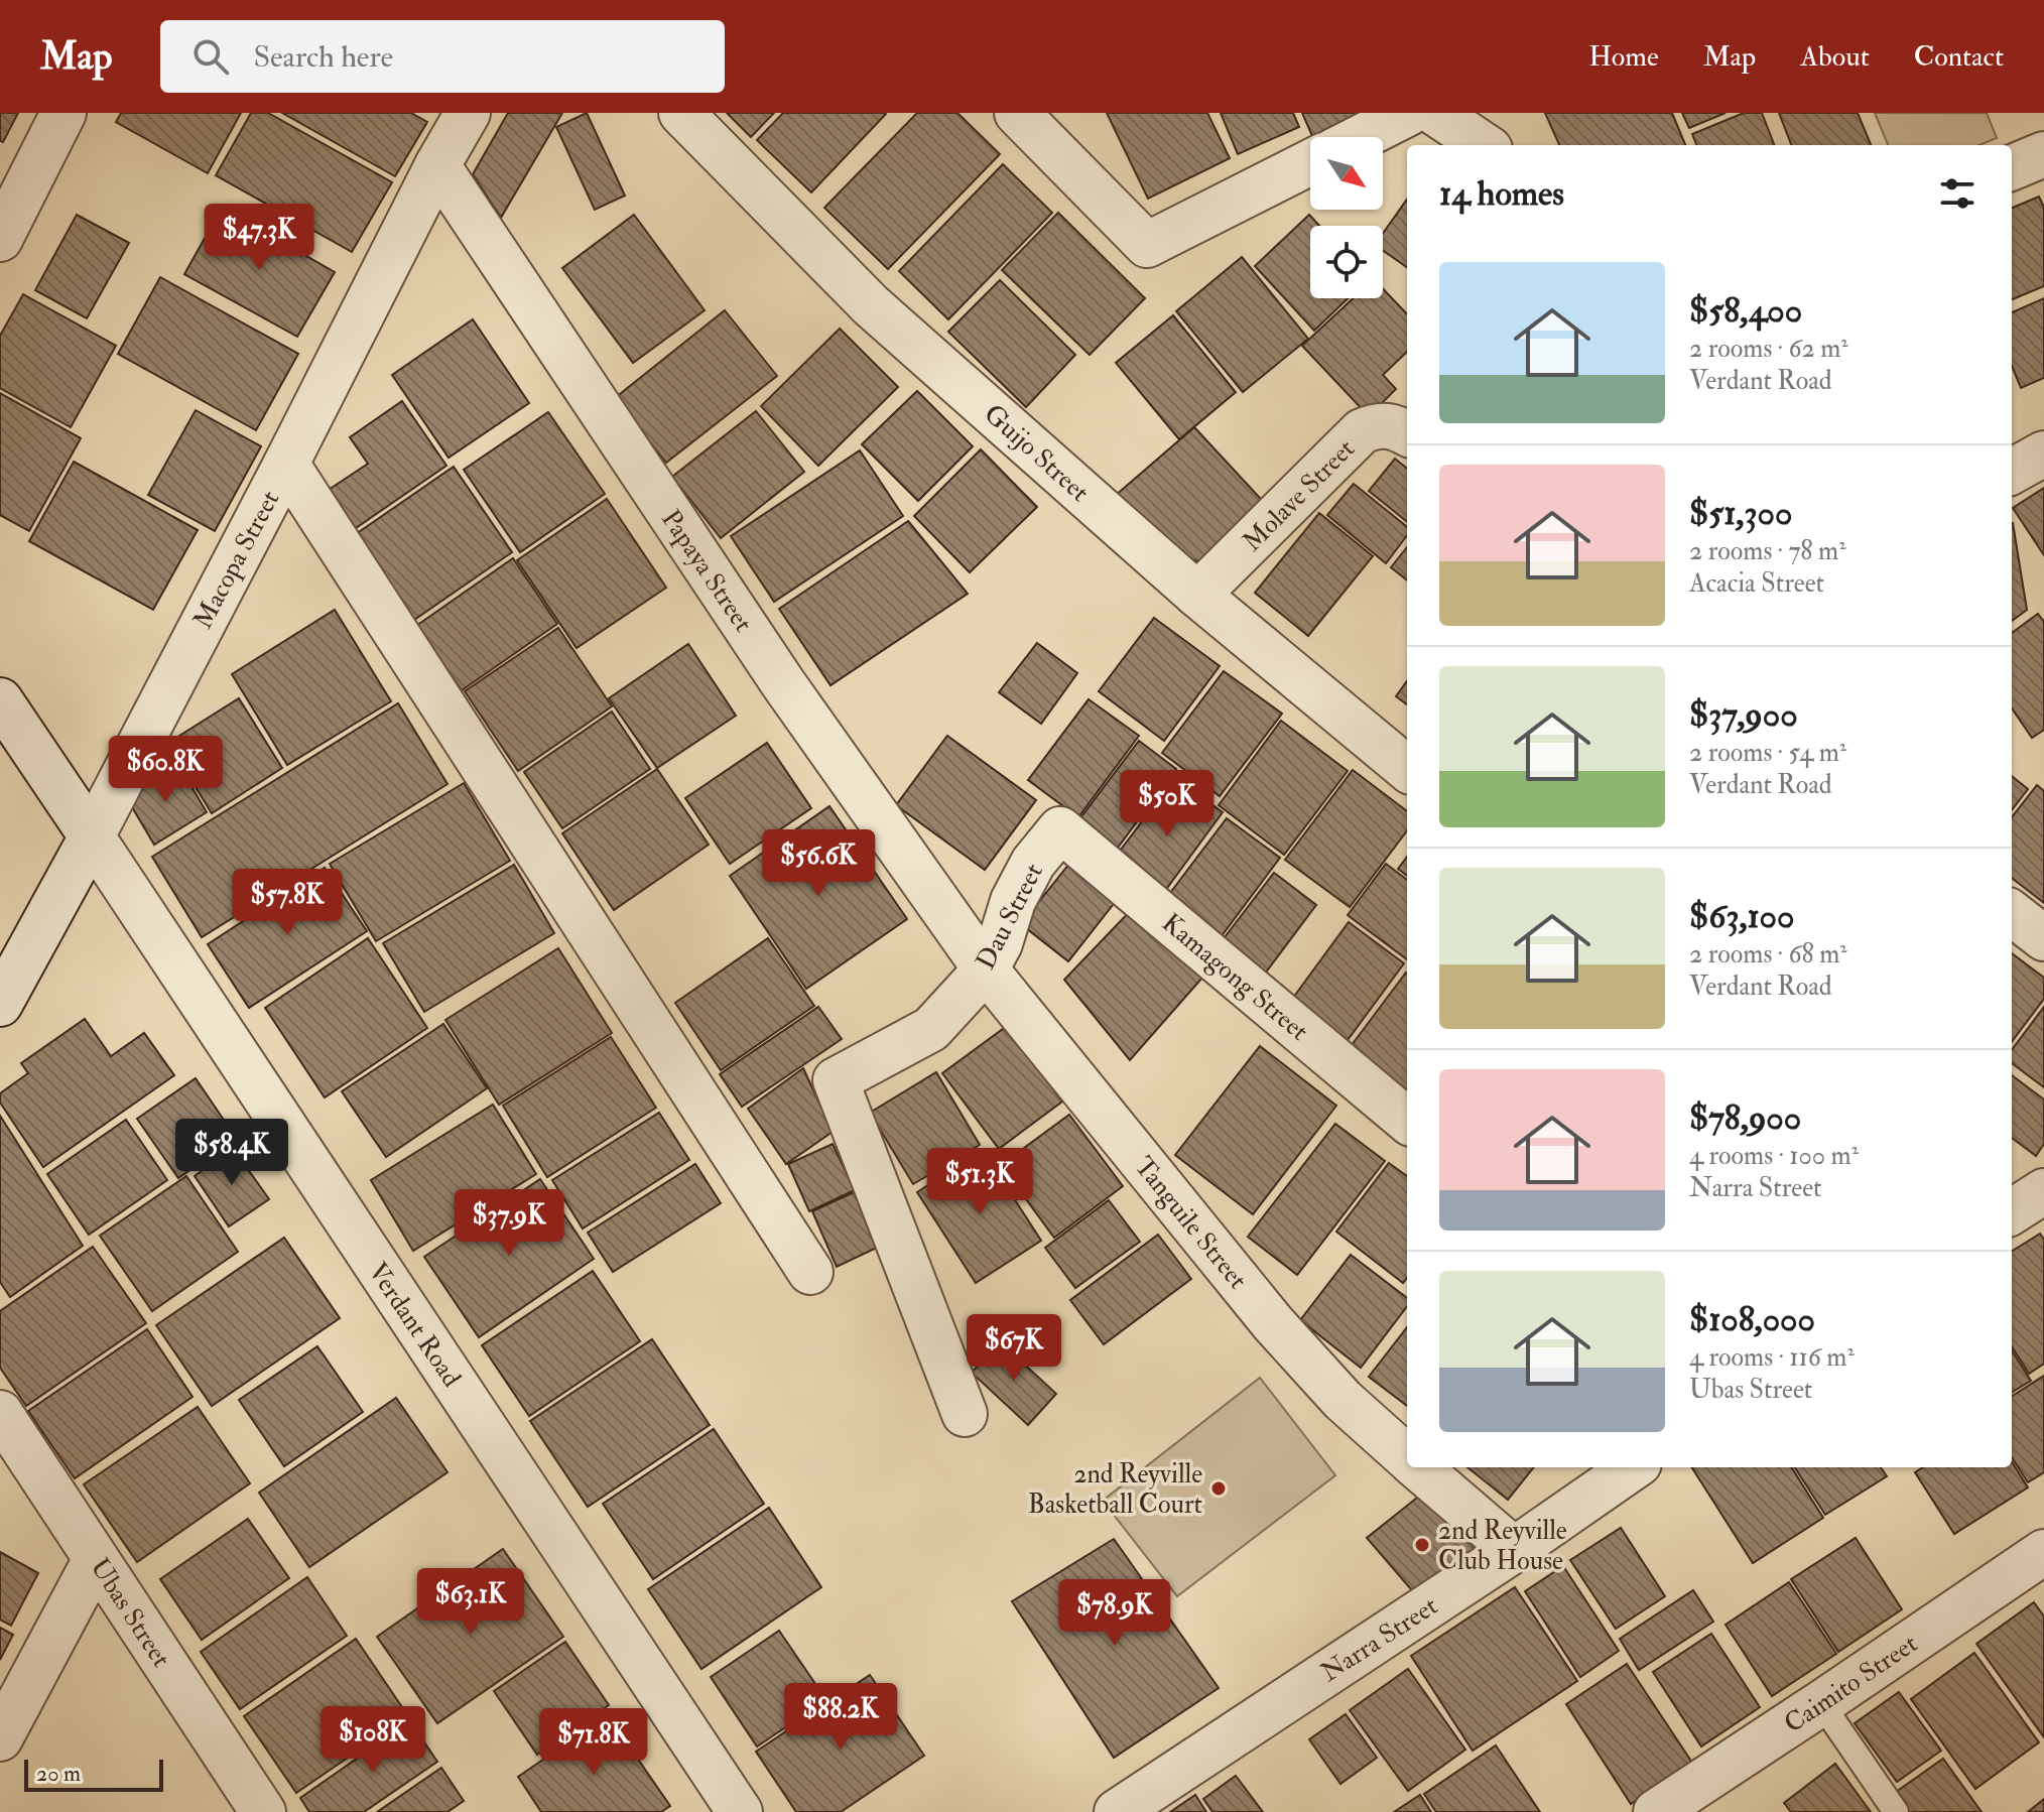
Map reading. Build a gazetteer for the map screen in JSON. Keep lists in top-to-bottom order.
{
  "streets": {
    "street": [
      "Guijo Street",
      "Molave Street",
      "Macopa Street",
      "Papaya Street",
      "Dau Street",
      "Kamagong Street",
      "Tanguile Street",
      "Verdant Road",
      "Ubas Street",
      "Narra Street",
      "Caimito Street"
    ]
  },
  "crossings": [
    ["Guijo Street", "Molave Street"],
    ["Macopa Street", "Papaya Street"],
    ["Macopa Street", "Verdant Road"],
    ["Papaya Street", "Dau Street"],
    ["Papaya Street", "Tanguile Street"],
    ["Dau Street", "Kamagong Street"],
    ["Dau Street", "Tanguile Street"],
    ["Tanguile Street", "Narra Street"]
  ],
  "places": ["2nd Reyville Basketball Court", "2nd Reyville Club House"],
  "scale_bar": "20 m",
  "north": "bottom right",
  "page": {
    "header": "Map",
    "search": "Search here",
    "nav": [
      "Home",
      "Map",
      "About",
      "Contact"
    ],
    "heading": "14 homes",
    "price": [
      "$47.3K",
      "$60.8K",
      "$50K",
      "$56.6K",
      "$57.8K",
      "$58.4K",
      "$51.3K",
      "$37.9K",
      "$67K",
      "$63.1K",
      "$78.9K",
      "$88.2K",
      "$108K",
      "$71.8K"
    ],
    "list": [
      {
        "name": "$58,400",
        "note": "2 rooms · 62 m² · Verdant Road"
      },
      {
        "name": "$51,300",
        "note": "2 rooms · 78 m² · Acacia Street"
      },
      {
        "name": "$37,900",
        "note": "2 rooms · 54 m² · Verdant Road"
      },
      {
        "name": "$63,100",
        "note": "2 rooms · 68 m² · Verdant Road"
      },
      {
        "name": "$78,900",
        "note": "4 rooms · 100 m² · Narra Street"
      },
      {
        "name": "$108,000",
        "note": "4 rooms · 116 m² · Ubas Street"
      }
    ],
    "scale": "20 m"
  }
}
